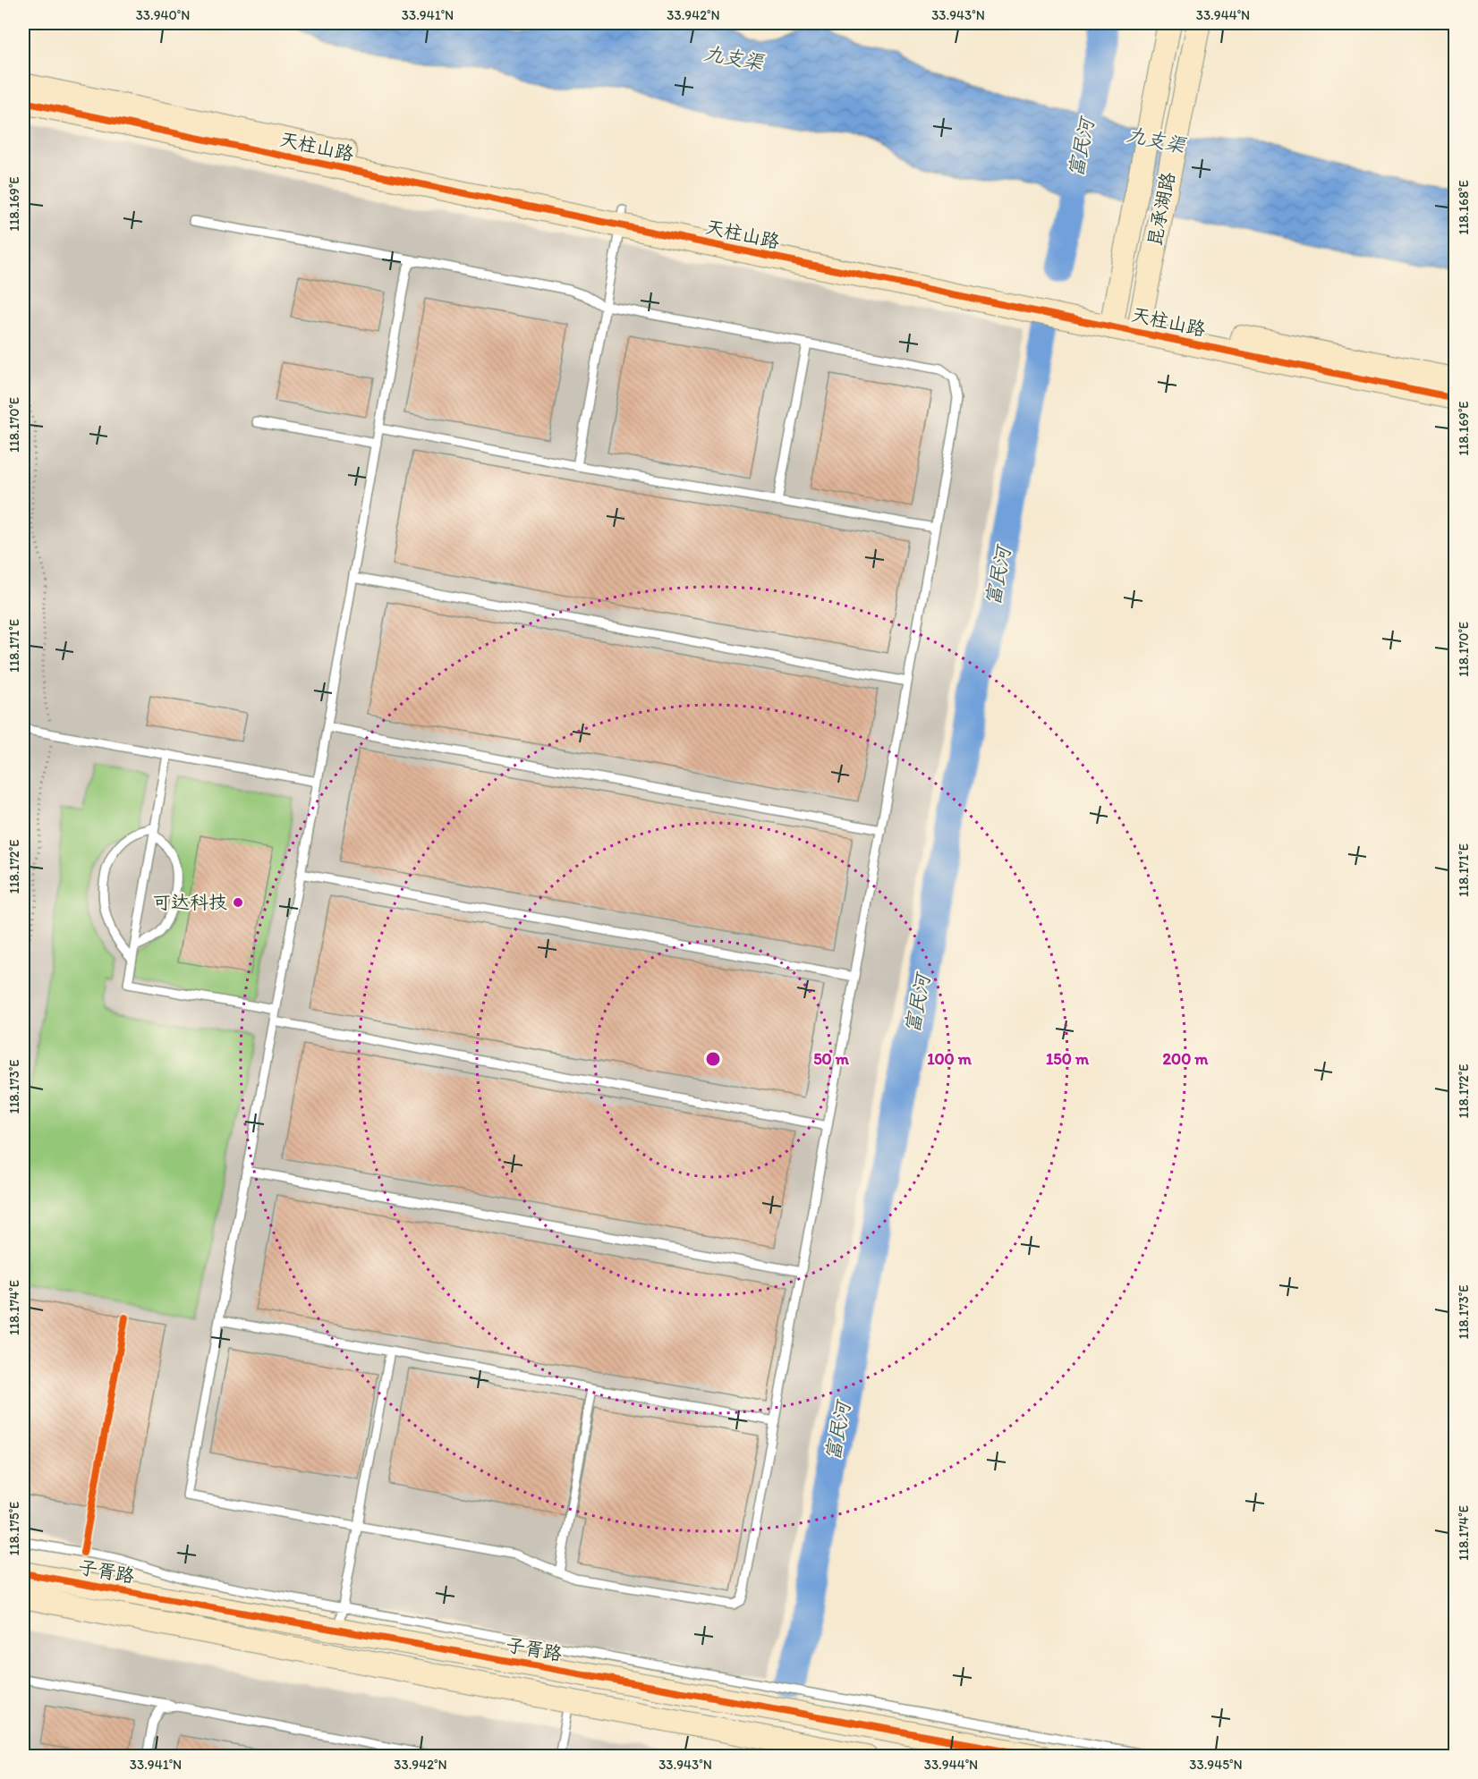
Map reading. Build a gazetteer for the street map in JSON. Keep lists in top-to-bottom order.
{
  "streets": {
    "street": ["天柱山路", "昆承湖路", "子胥路"]
  },
  "crossings": [
    ["天柱山路", "昆承湖路"]
  ],
  "water": ["九支渠", "富民河"],
  "places": ["可达科技"],
  "coordinates": [
    "33.940°N",
    "33.941°N",
    "33.942°N",
    "33.943°N",
    "33.944°N",
    "118.169°E",
    "118.168°E",
    "118.170°E",
    "118.171°E",
    "118.172°E",
    "118.173°E",
    "118.174°E",
    "118.175°E",
    "33.945°N"
  ],
  "rings": [
    "50 m",
    "100 m",
    "150 m",
    "200 m"
  ]
}
